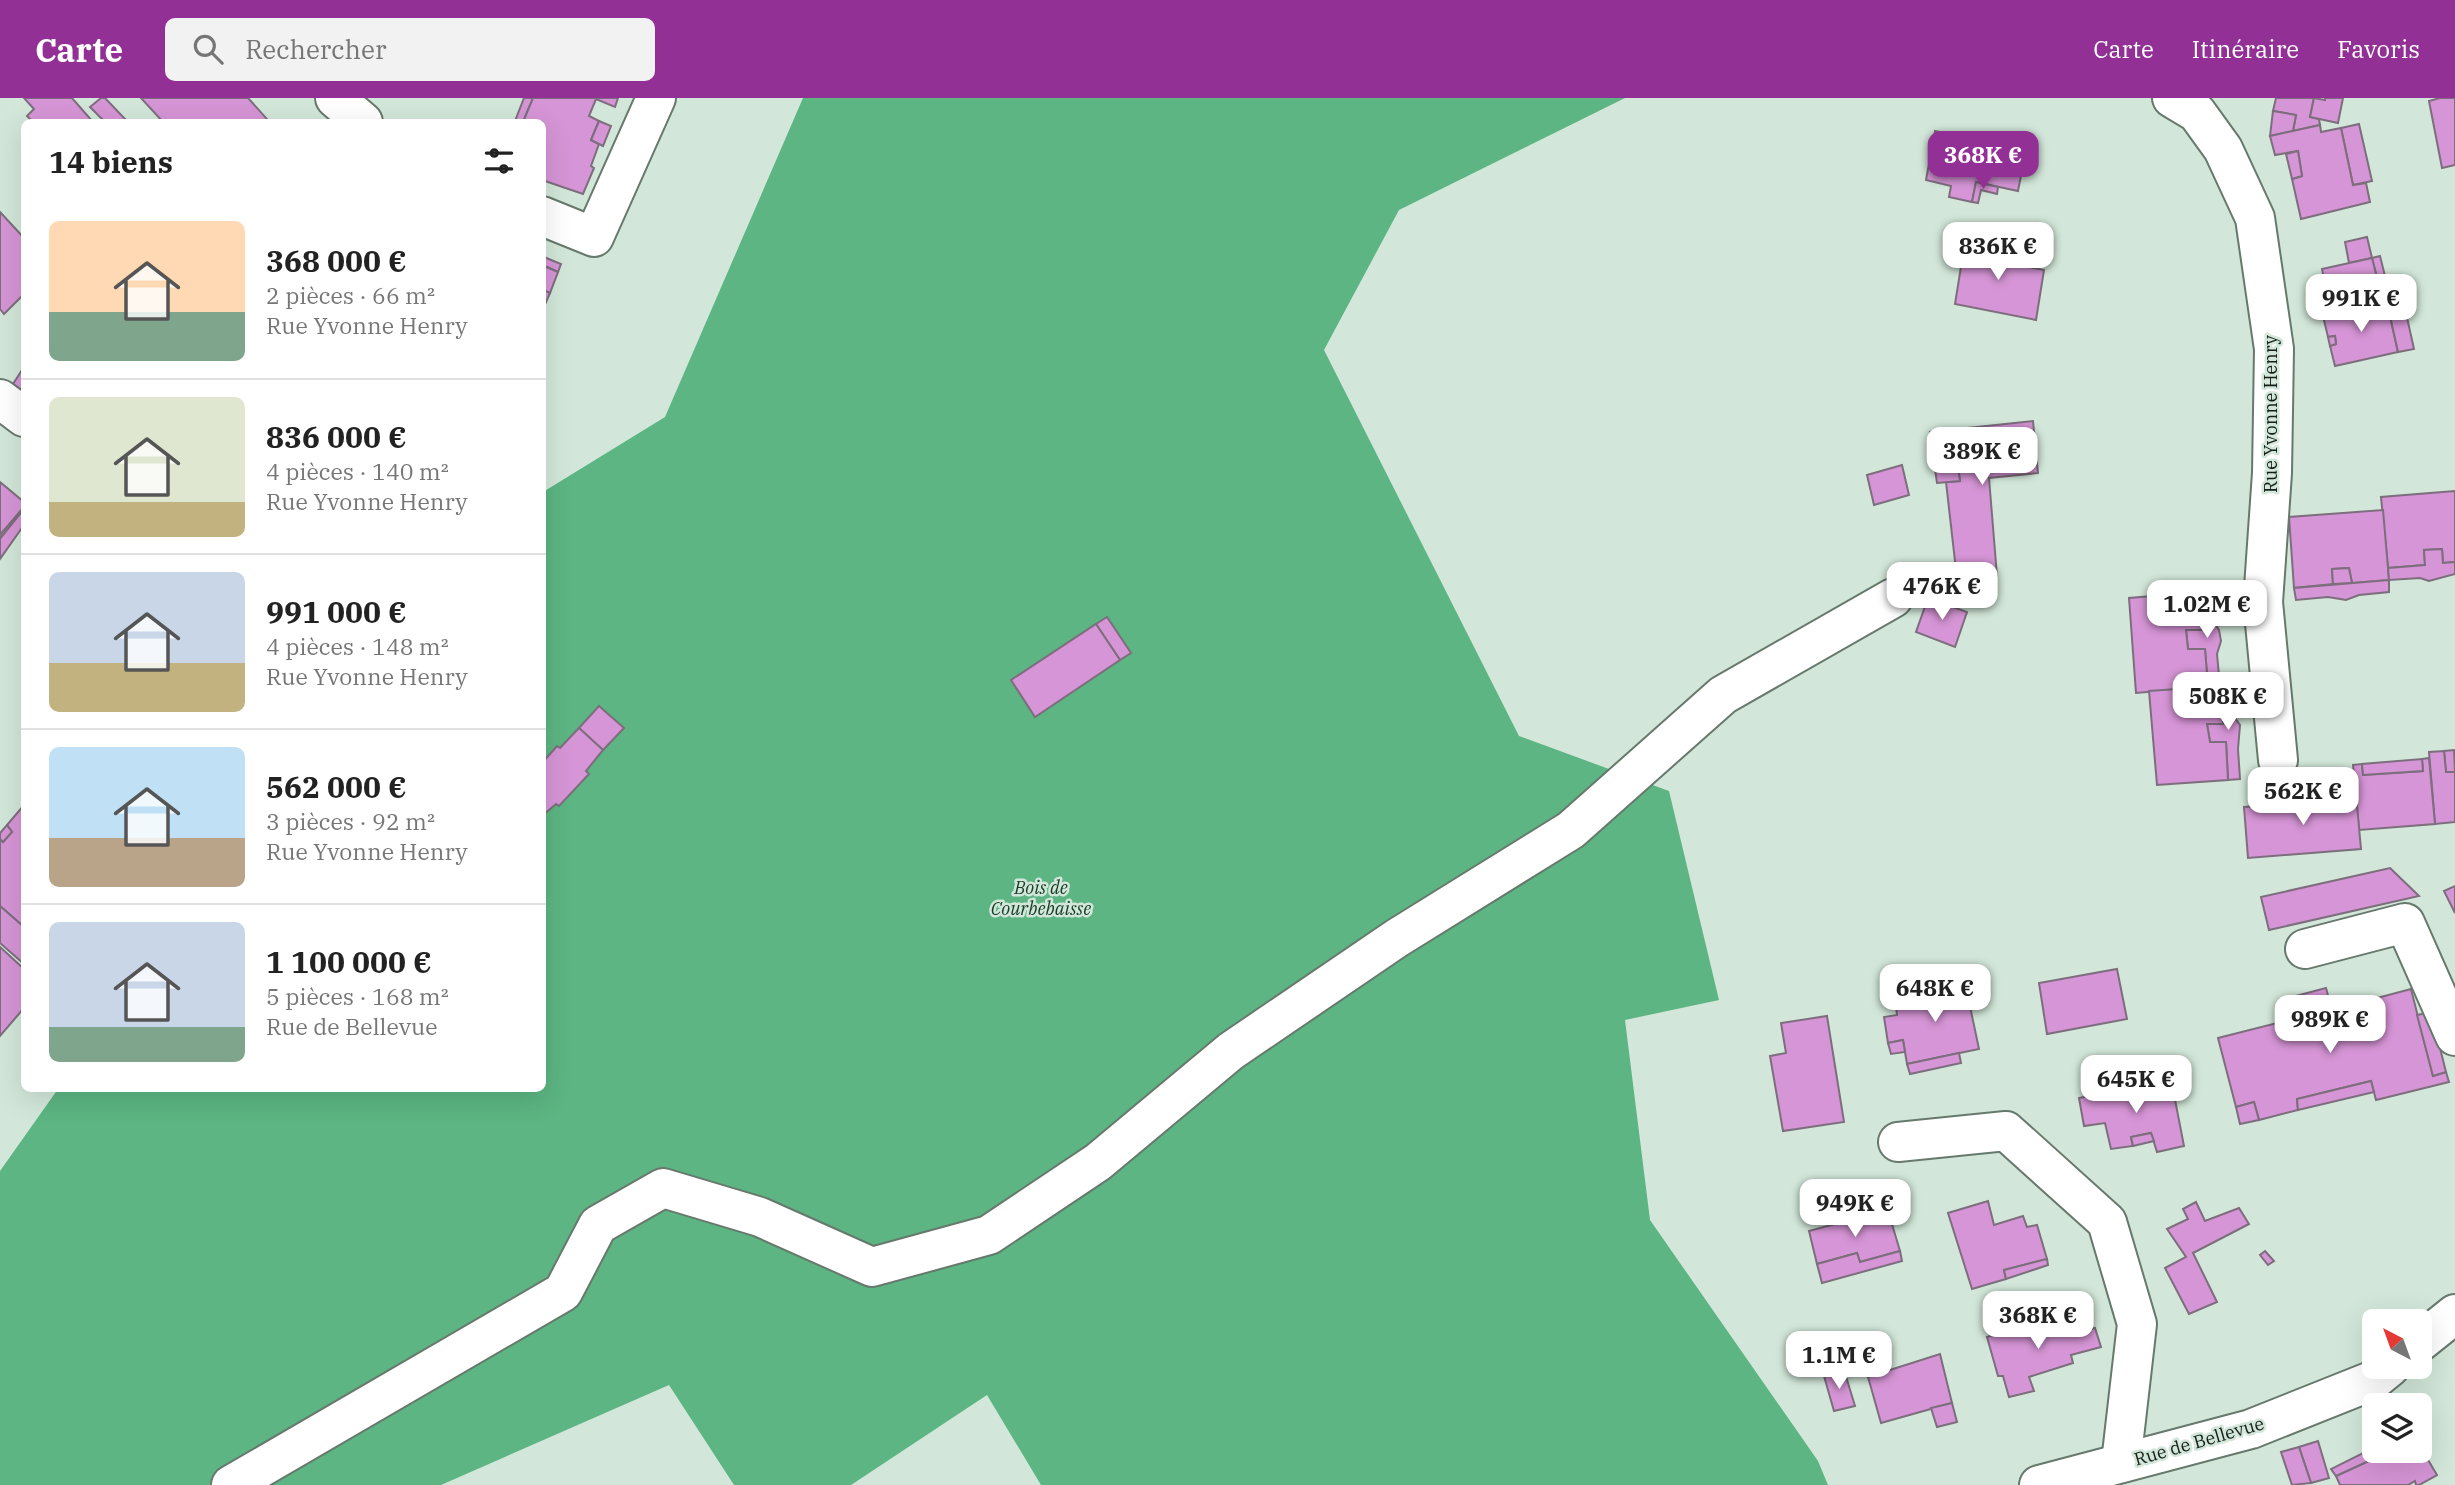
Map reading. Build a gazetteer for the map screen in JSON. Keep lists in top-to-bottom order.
{
  "streets": {
    "street": ["Rue Yvonne Henry", "Rue de Bellevue"]
  },
  "parks": ["Bois de Courbebaisse"],
  "north": "top left",
  "page": {
    "header": "Carte",
    "search": "Rechercher",
    "nav": ["Carte", "Itinéraire", "Favoris"],
    "heading": "14 biens",
    "price": [
      "368K €",
      "836K €",
      "991K €",
      "389K €",
      "476K €",
      "1.02M €",
      "508K €",
      "562K €",
      "648K €",
      "989K €",
      "645K €",
      "949K €",
      "368K €",
      "1.1M €"
    ],
    "list": [
      {
        "name": "368 000 €",
        "note": "2 pièces · 66 m² · Rue Yvonne Henry"
      },
      {
        "name": "836 000 €",
        "note": "4 pièces · 140 m² · Rue Yvonne Henry"
      },
      {
        "name": "991 000 €",
        "note": "4 pièces · 148 m² · Rue Yvonne Henry"
      },
      {
        "name": "562 000 €",
        "note": "3 pièces · 92 m² · Rue Yvonne Henry"
      },
      {
        "name": "1 100 000 €",
        "note": "5 pièces · 168 m² · Rue de Bellevue"
      }
    ]
  }
}
